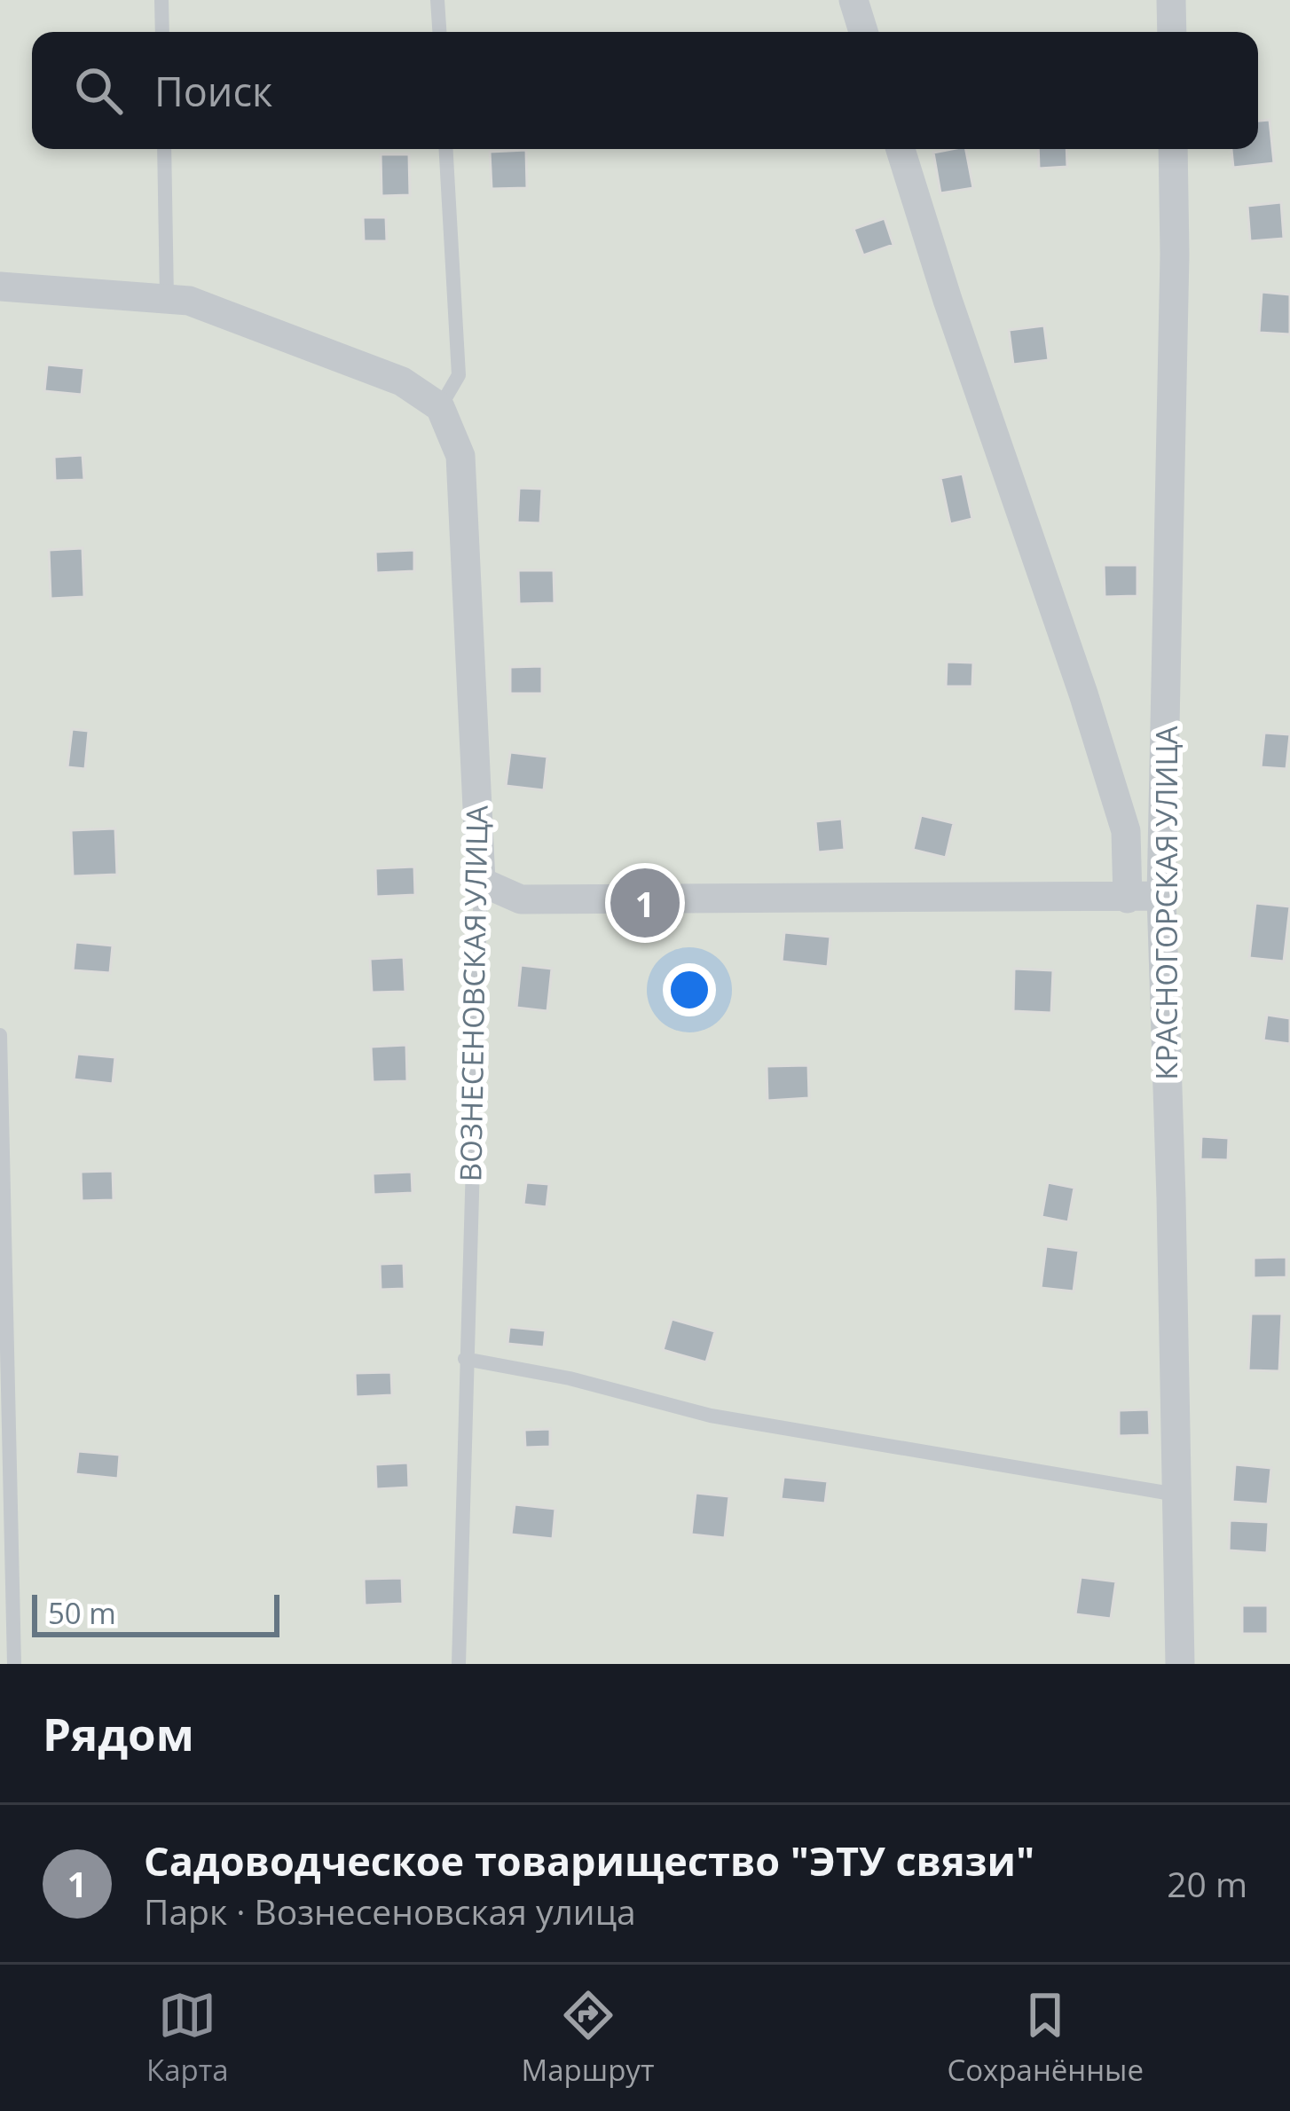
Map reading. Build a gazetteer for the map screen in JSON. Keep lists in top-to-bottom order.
{
  "streets": {
    "street": ["КРАСНОГОРСКАЯ УЛИЦА", "ВОЗНЕСЕНОВСКАЯ УЛИЦА"]
  },
  "scale_bar": "50 m",
  "page": {
    "search": "Поиск",
    "pins": "1",
    "scale": "50 m",
    "heading": "Рядом",
    "list": [
      {
        "mark": "1",
        "name": "Садоводческое товарищество \"ЭТУ связи\"",
        "note": "Парк · Вознесеновская улица",
        "value": "20 m"
      }
    ],
    "nav": ["Карта", "Маршрут", "Сохранённые"]
  }
}
